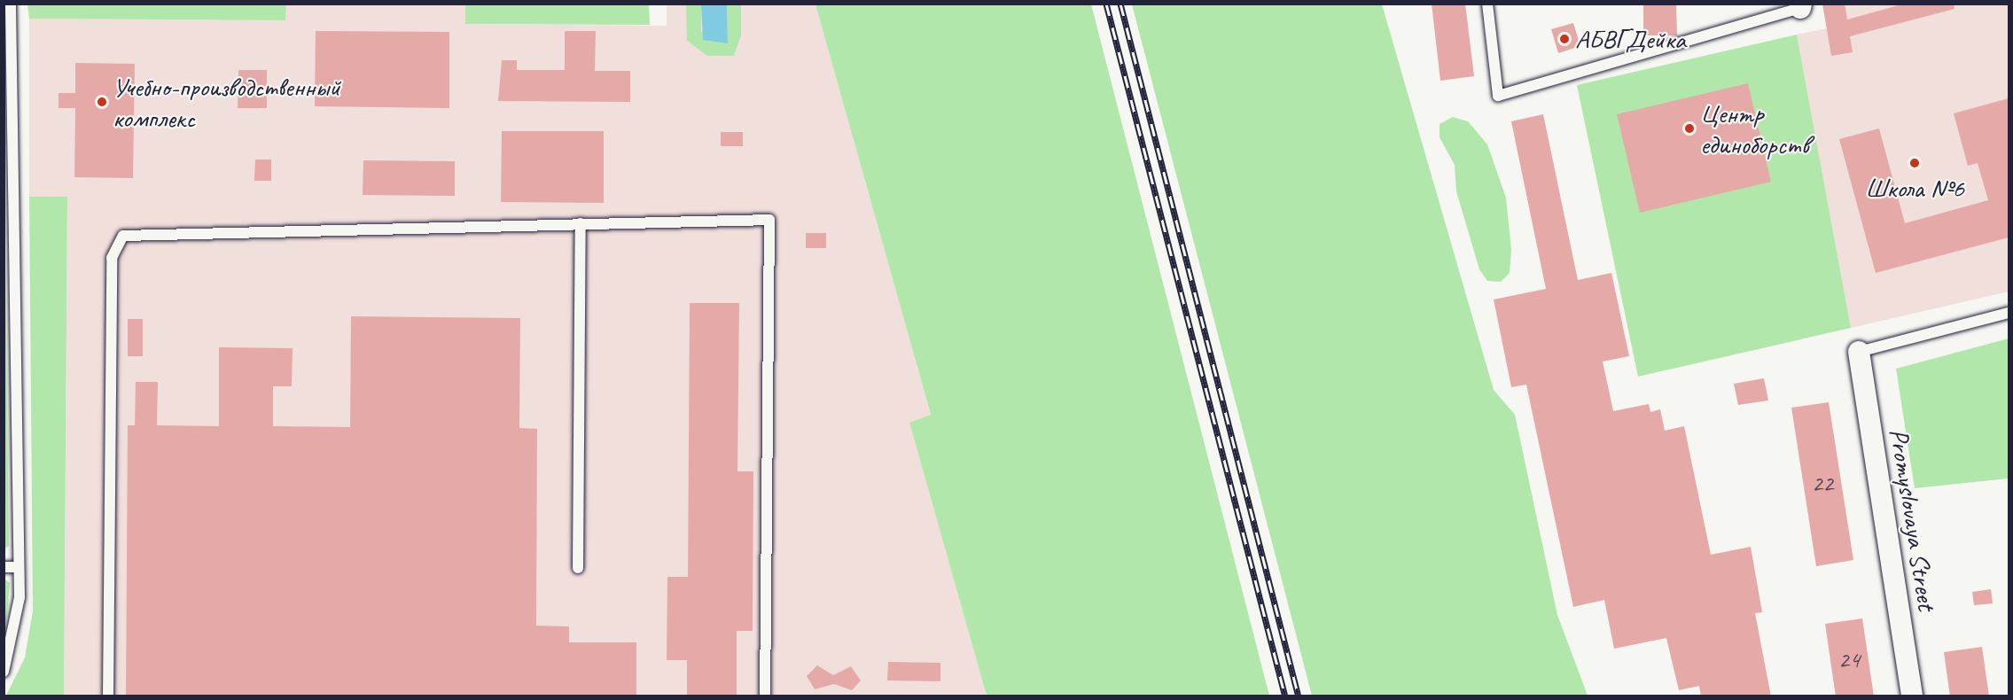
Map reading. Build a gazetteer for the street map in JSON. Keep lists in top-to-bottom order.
{
  "streets": {
    "street": ["Promyslovaya Street"]
  },
  "places": [
    "АБВГДейка",
    "Учебно-производственный комплекс",
    "Центр единоборств",
    "Школа №6"
  ],
  "house_numbers": ["22", "24"]
}
